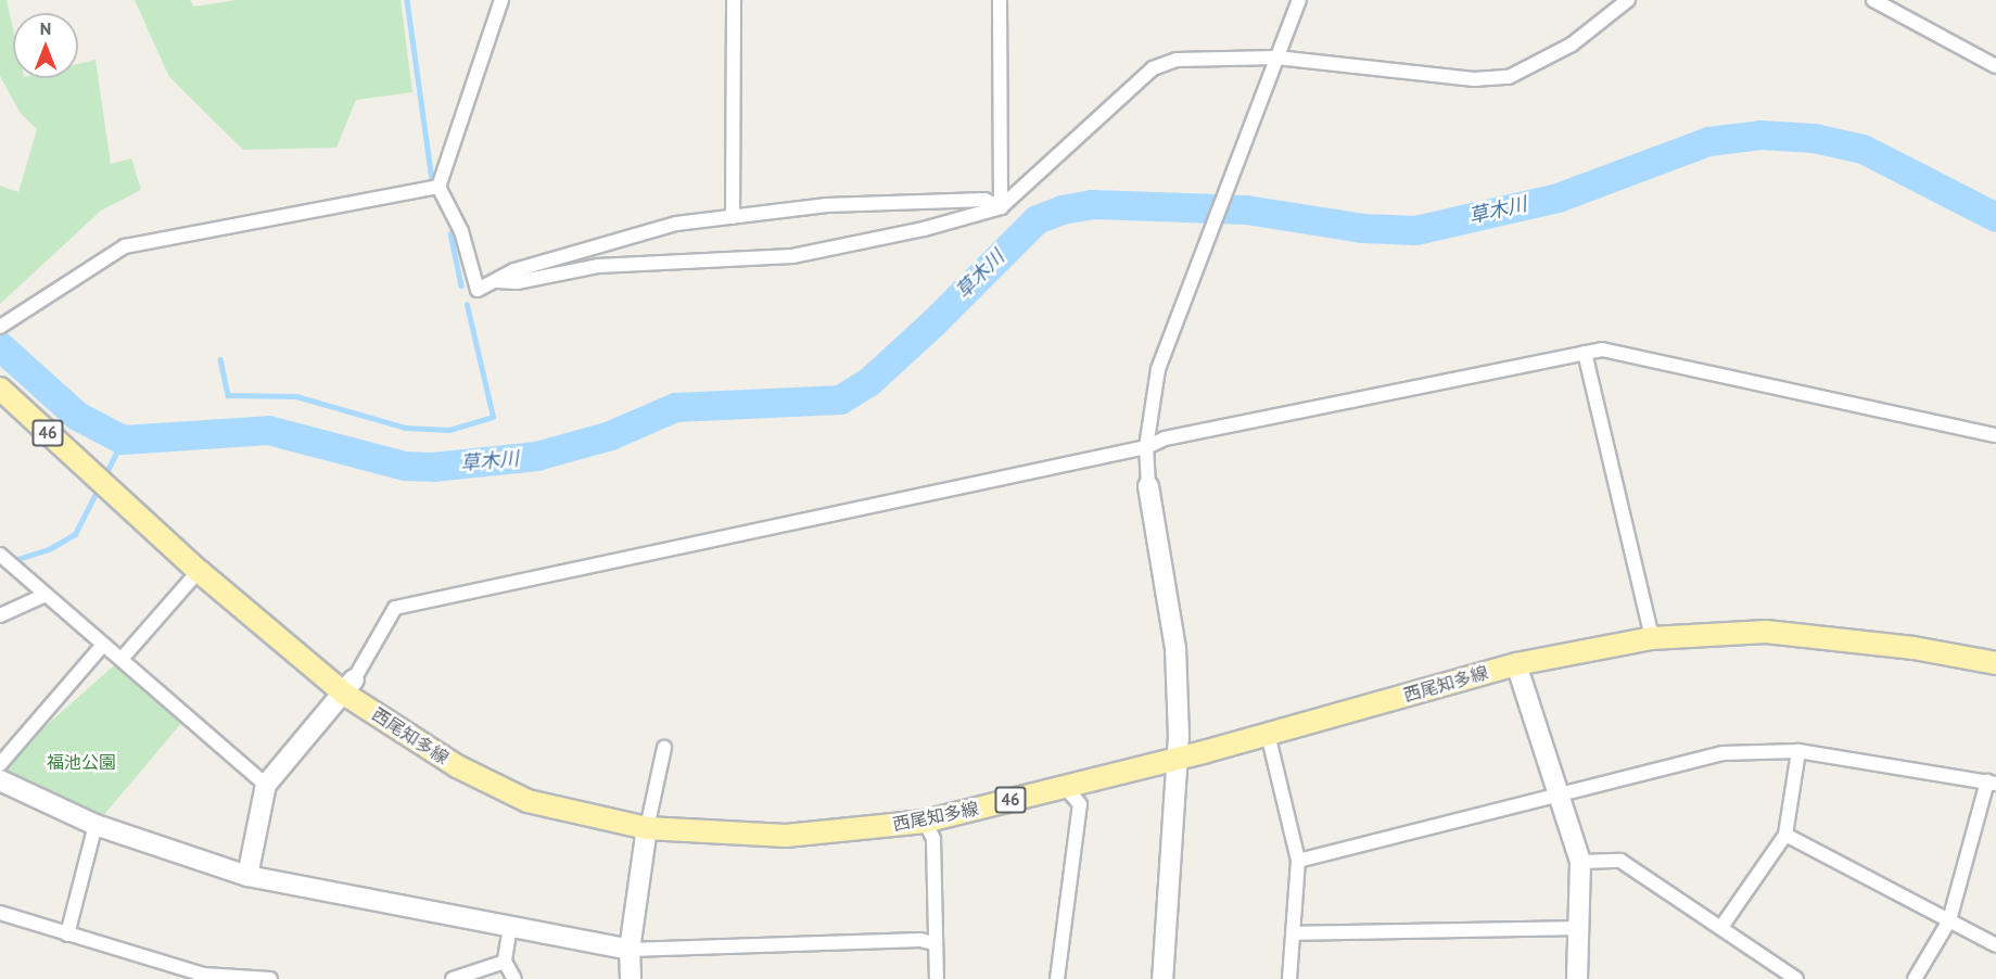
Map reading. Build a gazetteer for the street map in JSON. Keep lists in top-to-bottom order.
{
  "streets": {
    "main road": ["46", "西尾知多線"]
  },
  "water": ["草木川"],
  "parks": ["福池公園"],
  "north": "top"
}
